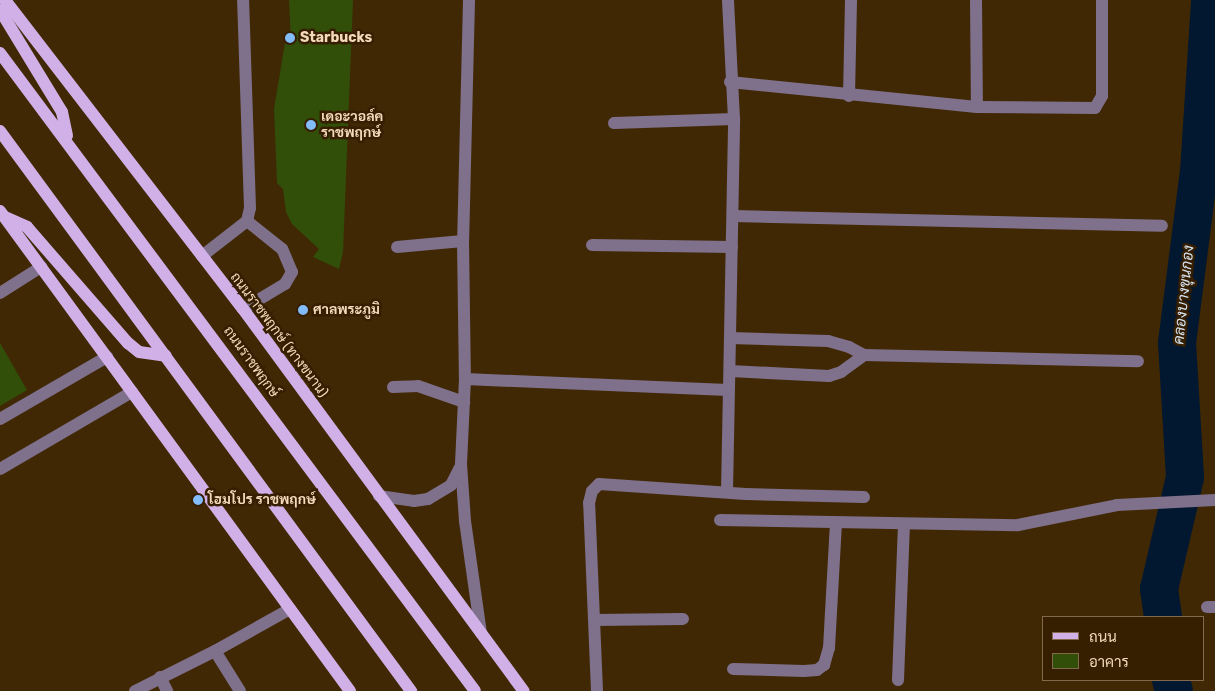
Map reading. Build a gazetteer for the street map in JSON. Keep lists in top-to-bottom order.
{
  "streets": {
    "main road": ["ถนนราชพฤกษ์ (ทางขนาน)", "ถนนราชพฤกษ์"]
  },
  "water": ["คลองบางขุนกอง"],
  "places": [
    "Starbucks",
    "เดอะวอล์ค ราชพฤกษ์",
    "ศาลพระภูมิ",
    "โฮมโปร ราชพฤกษ์"
  ],
  "legend": ["ถนน", "อาคาร"]
}
